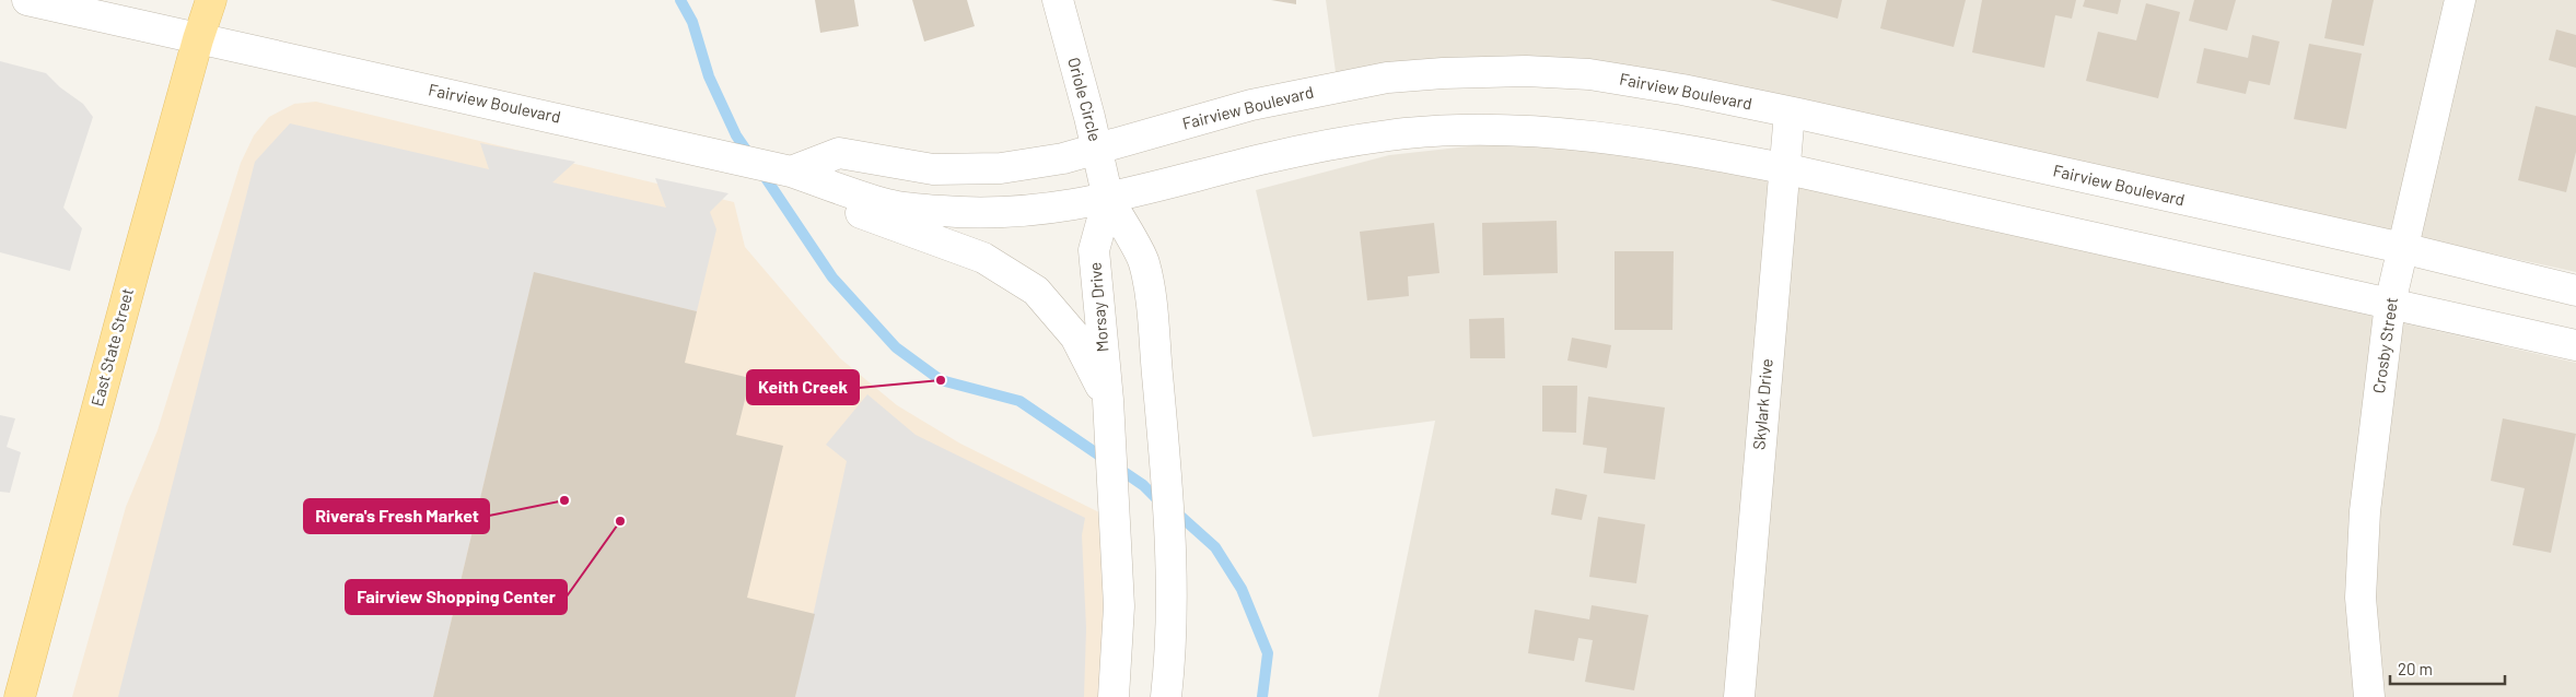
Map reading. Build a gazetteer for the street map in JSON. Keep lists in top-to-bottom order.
{
  "streets": {
    "main road": ["East State Street"],
    "street": [
      "Fairview Boulevard",
      "Oriole Circle",
      "Morsay Drive",
      "Crosby Street",
      "Skylark Drive"
    ]
  },
  "crossings": [
    ["Fairview Boulevard", "Oriole Circle"],
    ["Fairview Boulevard", "Morsay Drive"],
    ["Fairview Boulevard", "Crosby Street"],
    ["Fairview Boulevard", "East State Street"],
    ["Fairview Boulevard", "Skylark Drive"],
    ["Oriole Circle", "Morsay Drive"]
  ],
  "places": ["Keith Creek", "Rivera's Fresh Market", "Fairview Shopping Center"],
  "scale_bar": "20 m"
}
